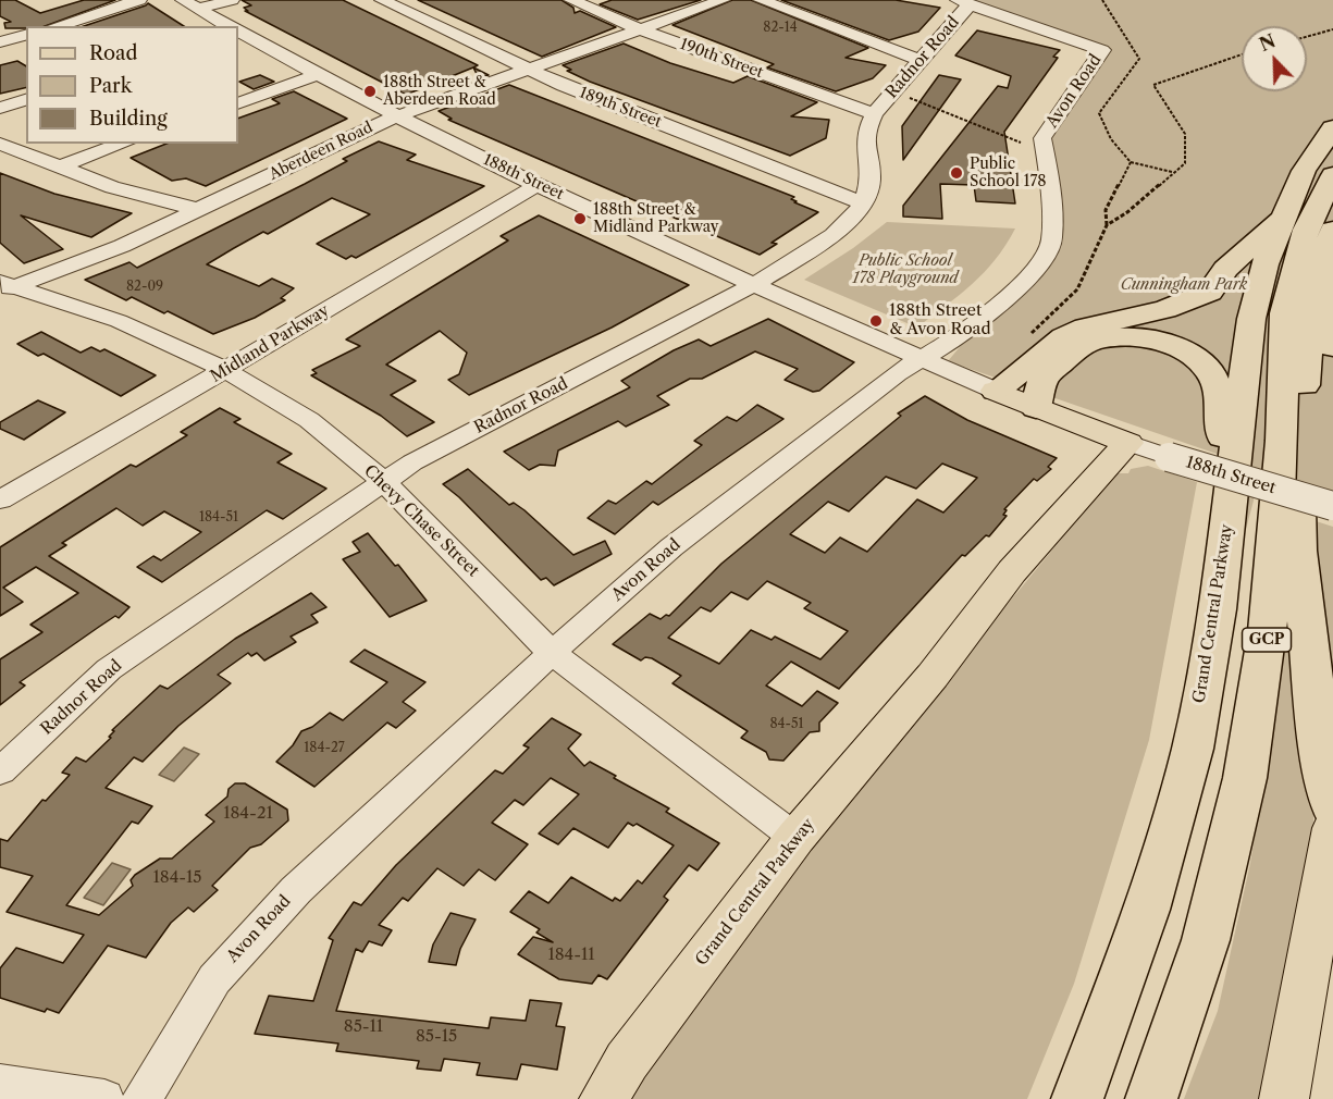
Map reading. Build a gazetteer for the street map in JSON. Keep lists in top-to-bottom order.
{
  "streets": {
    "highway": ["Grand Central Parkway", "GCP"],
    "street": [
      "Radnor Road",
      "190th Street",
      "Avon Road",
      "189th Street",
      "Aberdeen Road",
      "188th Street",
      "Midland Parkway",
      "Chevy Chase Street"
    ]
  },
  "crossings": [
    ["Radnor Road", "190th Street"],
    ["Radnor Road", "Avon Road"],
    ["Radnor Road", "189th Street"],
    ["Radnor Road", "188th Street"],
    ["Radnor Road", "Chevy Chase Street"],
    ["190th Street", "Aberdeen Road"],
    ["Avon Road", "188th Street"],
    ["Avon Road", "Chevy Chase Street"],
    ["189th Street", "Aberdeen Road"],
    ["Aberdeen Road", "188th Street"],
    ["Aberdeen Road", "Chevy Chase Street"],
    ["188th Street", "Midland Parkway"],
    ["188th Street", "Grand Central Parkway"],
    ["Midland Parkway", "Chevy Chase Street"],
    ["Chevy Chase Street", "Grand Central Parkway"]
  ],
  "parks": ["Public School 178 Playground", "Cunningham Park"],
  "places": [
    "188th Street & Aberdeen Road",
    "Public School 178",
    "188th Street & Midland Parkway",
    "188th Street & Avon Road"
  ],
  "house_numbers": [
    "82-14",
    "82-09",
    "184-51",
    "84-51",
    "184-27",
    "184-21",
    "184-15",
    "184-11",
    "85-11",
    "85-15"
  ],
  "legend": ["Road", "Park", "Building"],
  "north": "top left"
}
